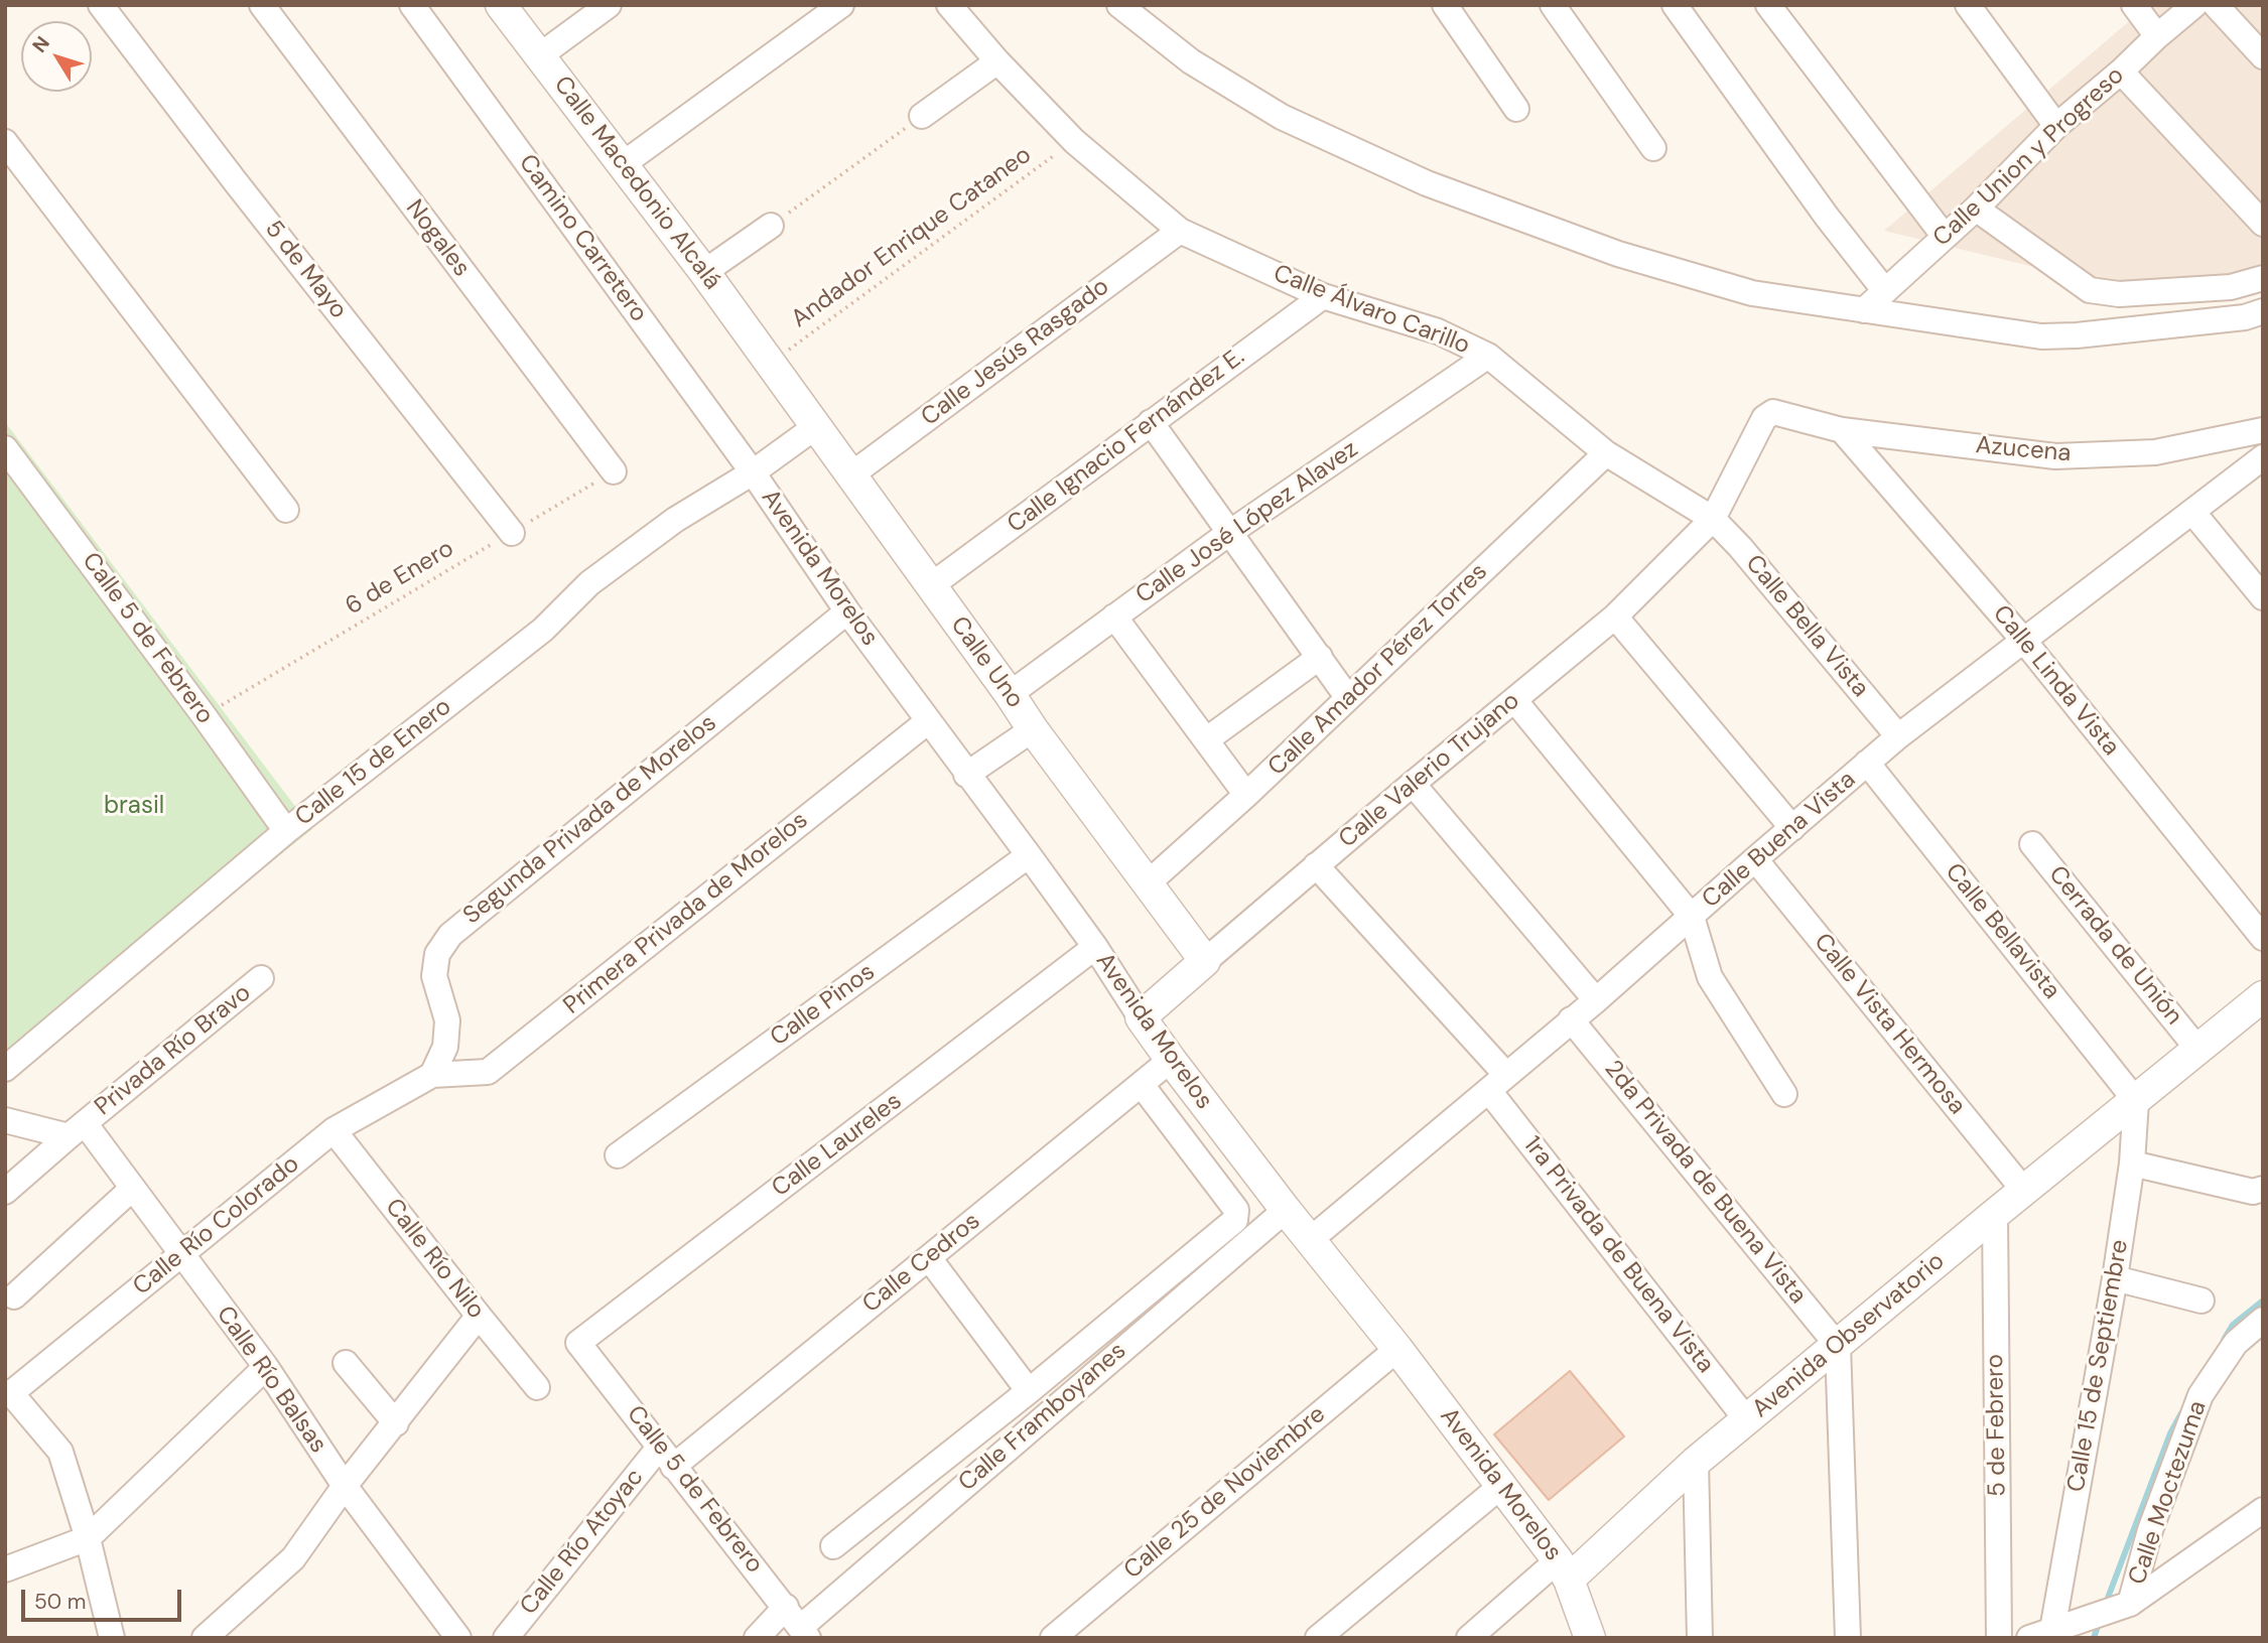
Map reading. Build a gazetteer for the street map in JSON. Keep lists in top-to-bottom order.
{
  "streets": {
    "street": [
      "Calle Union y Progreso",
      "Calle Macedonio Alcalá",
      "Nogales",
      "Camino Carretero",
      "5 de Mayo",
      "Calle Álvaro Carillo",
      "Calle Jesús Rasgado",
      "Calle Ignacio Fernández E.",
      "Azucena",
      "Calle José López Alavez",
      "Avenida Morelos",
      "Calle Bella Vista",
      "Calle 5 de Febrero",
      "Calle Uno",
      "Calle Amador Pérez Torres",
      "Calle Linda Vista",
      "Calle 15 de Enero",
      "Calle Valerio Trujano",
      "Segunda Privada de Morelos",
      "Calle Buena Vista",
      "Primera Privada de Morelos",
      "Calle Bellavista",
      "Cerrada de Unión",
      "Calle Pinos",
      "Calle Vista Hermosa",
      "Privada Río Bravo",
      "Calle Laureles",
      "2da Privada de Buena Vista",
      "Calle Río Colorado",
      "1ra Privada de Buena Vista",
      "Calle Río Nilo",
      "Calle Cedros",
      "Avenida Observatorio",
      "Calle 15 de Septiembre",
      "Calle Río Balsas",
      "Calle Framboyanes",
      "5 de Febrero",
      "Calle 25 de Noviembre",
      "Calle Moctezuma",
      "Calle Río Atoyac"
    ],
    "path": ["Andador Enrique Cataneo", "6 de Enero"]
  },
  "crossings": [
    ["Calle Macedonio Alcalá", "Andador Enrique Cataneo"],
    ["Calle Macedonio Alcalá", "Calle Uno"],
    ["Andador Enrique Cataneo", "Calle Álvaro Carillo"],
    ["Andador Enrique Cataneo", "Calle Uno"],
    ["Nogales", "6 de Enero"],
    ["Camino Carretero", "Avenida Morelos"],
    ["Camino Carretero", "Calle 15 de Enero"],
    ["5 de Mayo", "6 de Enero"],
    ["Calle Álvaro Carillo", "Calle Jesús Rasgado"],
    ["Calle Álvaro Carillo", "Calle Ignacio Fernández E."],
    ["Calle Álvaro Carillo", "Calle José López Alavez"],
    ["Calle Álvaro Carillo", "Calle Bella Vista"],
    ["Calle Álvaro Carillo", "Calle Amador Pérez Torres"],
    ["Calle Álvaro Carillo", "Calle Valerio Trujano"],
    ["Calle Jesús Rasgado", "Calle Uno"],
    ["Calle Ignacio Fernández E.", "Calle Uno"],
    ["Azucena", "Calle Linda Vista"],
    ["Azucena", "Calle Valerio Trujano"],
    ["Calle José López Alavez", "Calle Uno"],
    ["Avenida Morelos", "Calle 15 de Enero"],
    ["Avenida Morelos", "Calle Valerio Trujano"],
    ["Avenida Morelos", "Segunda Privada de Morelos"],
    ["Avenida Morelos", "Calle Buena Vista"],
    ["Avenida Morelos", "Primera Privada de Morelos"],
    ["Avenida Morelos", "Calle Pinos"],
    ["Avenida Morelos", "Calle Laureles"],
    ["Avenida Morelos", "Calle Cedros"],
    ["Avenida Morelos", "Avenida Observatorio"],
    ["Avenida Morelos", "Calle Framboyanes"],
    ["Avenida Morelos", "Calle 25 de Noviembre"],
    ["6 de Enero", "Calle 5 de Febrero"],
    ["Calle Bella Vista", "Calle Valerio Trujano"],
    ["Calle Bella Vista", "Calle Buena Vista"],
    ["Calle 5 de Febrero", "Calle 15 de Enero"],
    ["Calle 5 de Febrero", "Calle Laureles"],
    ["Calle 5 de Febrero", "Calle Cedros"],
    ["Calle 5 de Febrero", "Calle Framboyanes"],
    ["Calle 5 de Febrero", "Calle Río Atoyac"],
    ["Calle Uno", "Calle Amador Pérez Torres"],
    ["Calle Uno", "Calle 15 de Enero"],
    ["Calle Uno", "Calle Valerio Trujano"],
    ["Calle Linda Vista", "Calle Buena Vista"],
    ["Calle Valerio Trujano", "1ra Privada de Buena Vista"],
    ["Segunda Privada de Morelos", "Primera Privada de Morelos"],
    ["Segunda Privada de Morelos", "Calle Río Colorado"],
    ["Calle Buena Vista", "Calle Bellavista"],
    ["Calle Buena Vista", "Calle Vista Hermosa"],
    ["Calle Buena Vista", "2da Privada de Buena Vista"],
    ["Calle Buena Vista", "1ra Privada de Buena Vista"],
    ["Primera Privada de Morelos", "Calle Río Colorado"],
    ["Calle Bellavista", "Avenida Observatorio"],
    ["Calle Bellavista", "Calle 15 de Septiembre"],
    ["Cerrada de Unión", "Avenida Observatorio"],
    ["Calle Vista Hermosa", "Avenida Observatorio"],
    ["Privada Río Bravo", "Calle Río Balsas"],
    ["2da Privada de Buena Vista", "Avenida Observatorio"],
    ["Calle Río Colorado", "Calle Río Nilo"],
    ["Calle Río Colorado", "Calle Río Balsas"],
    ["1ra Privada de Buena Vista", "Avenida Observatorio"],
    ["Calle Cedros", "Calle Río Atoyac"],
    ["Avenida Observatorio", "Calle 15 de Septiembre"],
    ["Avenida Observatorio", "5 de Febrero"]
  ],
  "parks": ["brasil"],
  "scale_bar": "50 m",
  "north": "top left"
}
